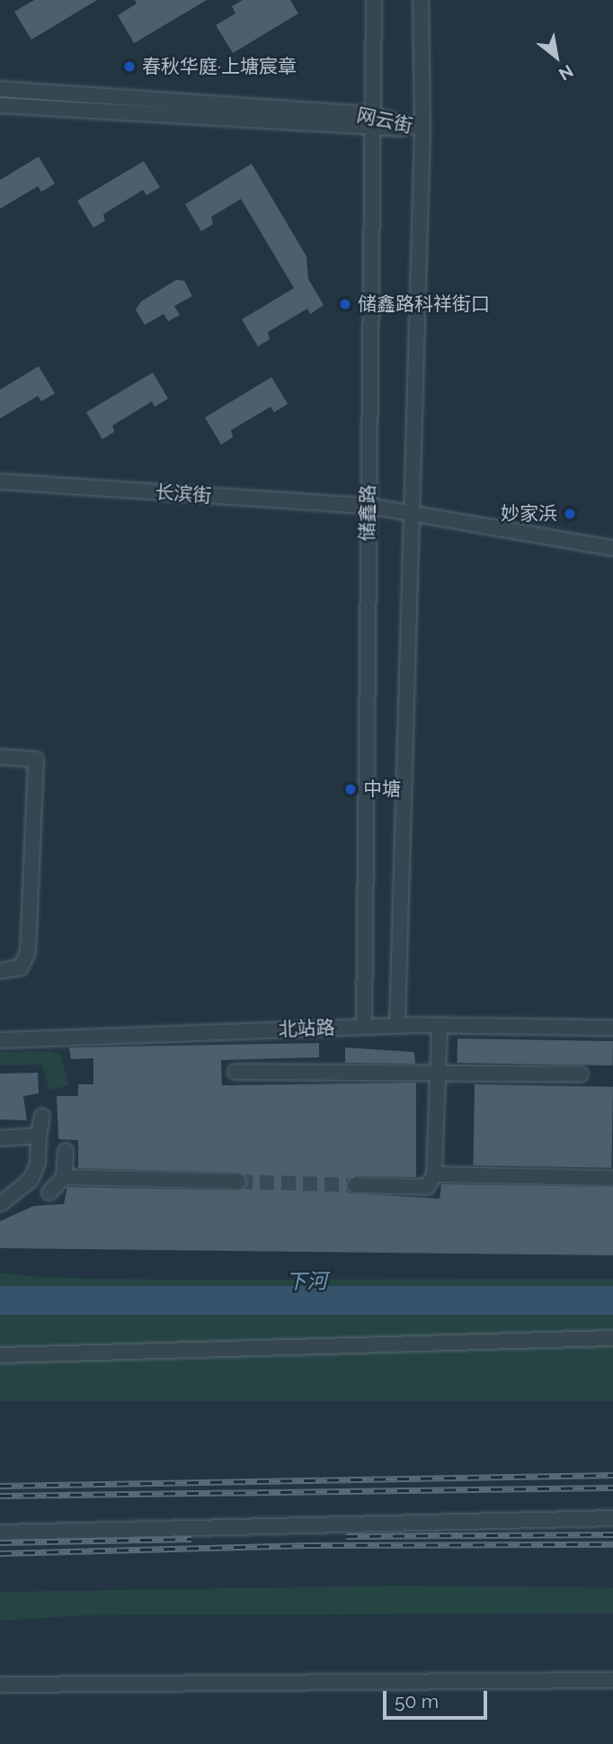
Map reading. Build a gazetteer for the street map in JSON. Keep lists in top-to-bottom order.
{
  "streets": {
    "street": [
      "网云街",
      "长滨街",
      "储鑫路",
      "北站路"
    ]
  },
  "crossings": [
    ["网云街", "储鑫路"],
    ["长滨街", "储鑫路"],
    ["储鑫路", "北站路"]
  ],
  "water": ["下河"],
  "places": [
    "春秋华庭·上塘宸章",
    "储鑫路科祥街口",
    "妙家浜",
    "中塘"
  ],
  "scale_bar": "50 m",
  "north": "bottom right"
}
